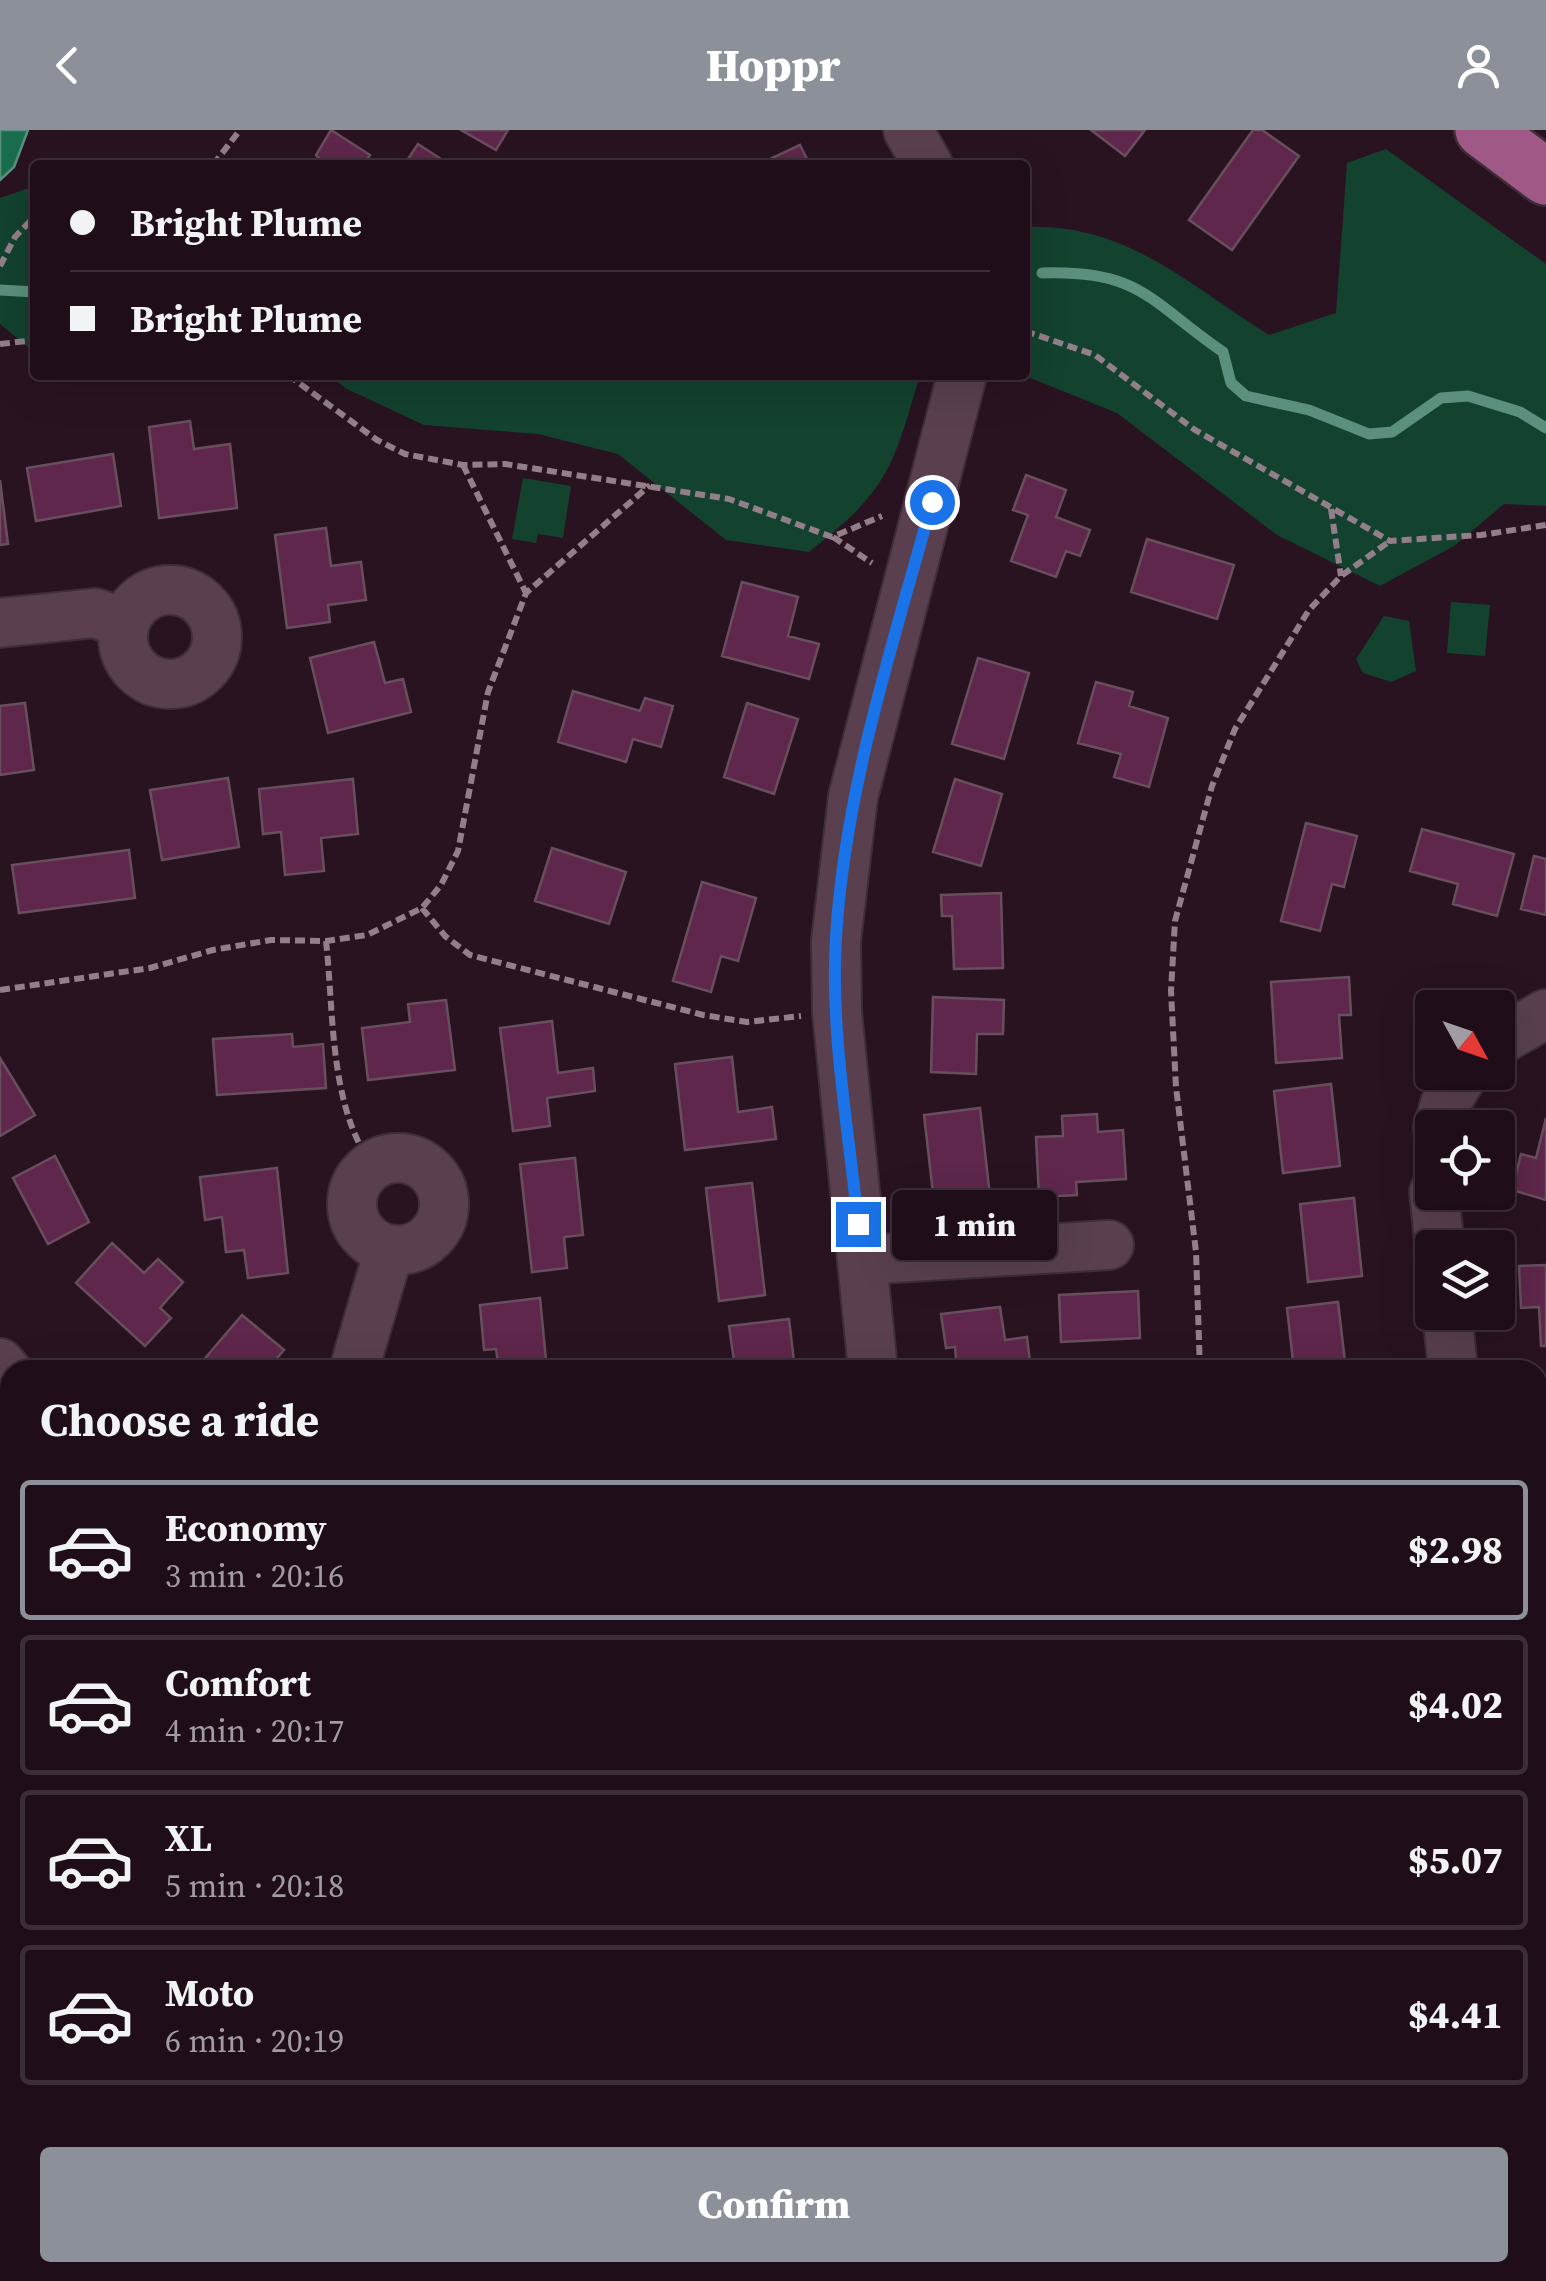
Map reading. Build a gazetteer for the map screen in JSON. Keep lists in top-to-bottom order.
{
  "north": "bottom right",
  "page": {
    "header": "Hoppr",
    "banner": ["Bright Plume", "Bright Plume"],
    "bubble": "1 min",
    "heading": "Choose a ride",
    "list": [
      {
        "name": "Economy",
        "note": "3 min · 20:16",
        "value": "$2.98"
      },
      {
        "name": "Comfort",
        "note": "4 min · 20:17",
        "value": "$4.02"
      },
      {
        "name": "XL",
        "note": "5 min · 20:18",
        "value": "$5.07"
      },
      {
        "name": "Moto",
        "note": "6 min · 20:19",
        "value": "$4.41"
      }
    ],
    "buttons": "Confirm"
  }
}
